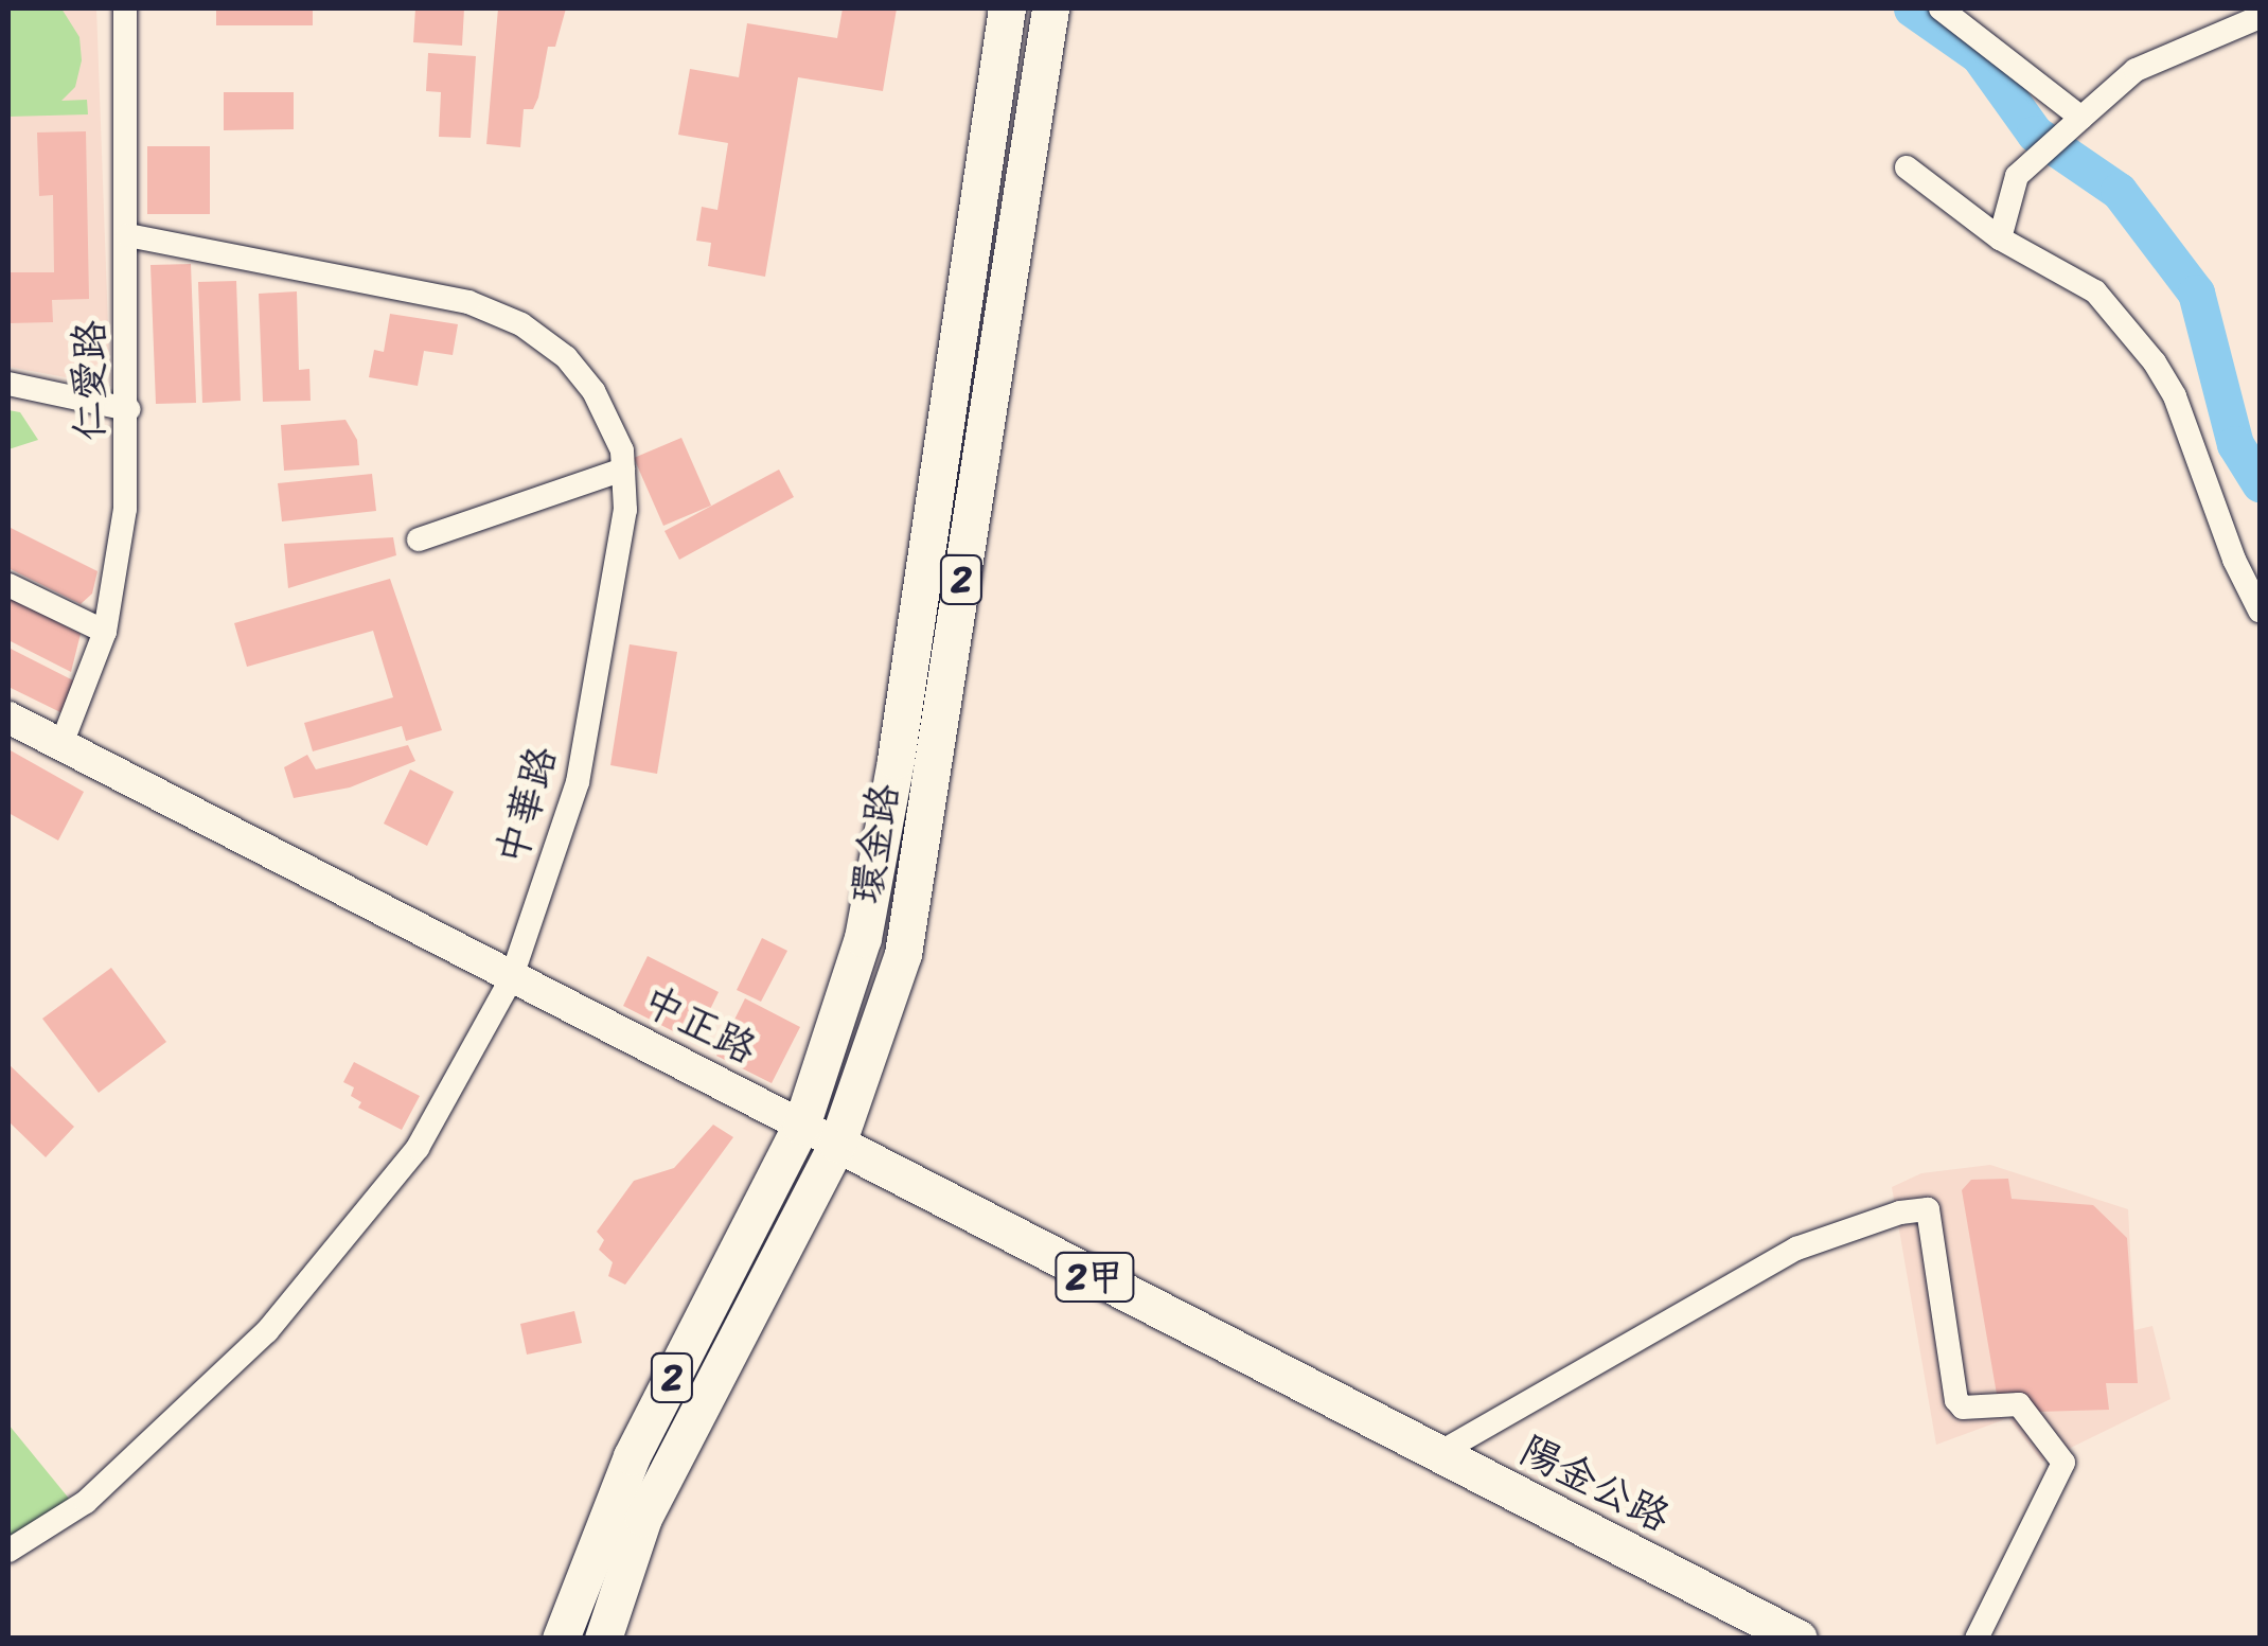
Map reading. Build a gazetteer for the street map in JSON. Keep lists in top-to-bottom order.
{
  "streets": {
    "main road": [
      "2",
      "環金路",
      "中正路",
      "2甲",
      "陽金公路"
    ],
    "street": ["仁愛路", "中華路"]
  },
  "crossings": [
    ["仁愛路", "中華路"],
    ["仁愛路", "中正路"],
    ["中華路", "中正路"],
    ["環金路", "中正路"],
    ["中正路", "陽金公路"]
  ]
}
